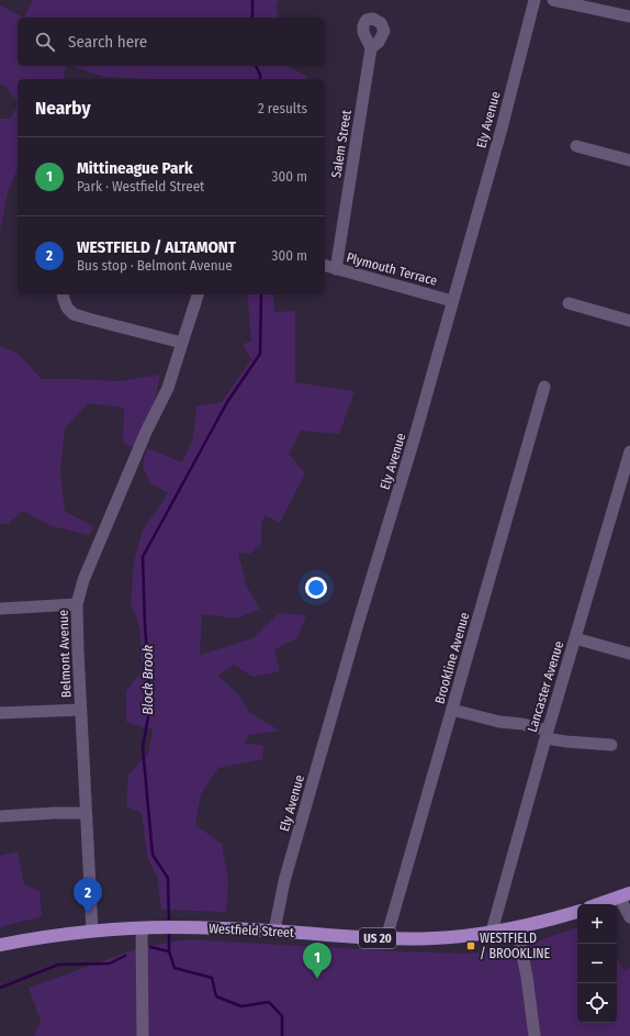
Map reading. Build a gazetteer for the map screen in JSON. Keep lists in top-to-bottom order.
{
  "streets": {
    "main road": ["Westfield Street", "US 20"],
    "street": [
      "Ely Avenue",
      "Salem Street",
      "Plymouth Terrace",
      "Belmont Avenue",
      "Brookline Avenue",
      "Lancaster Avenue"
    ]
  },
  "crossings": [
    ["Ely Avenue", "Plymouth Terrace"],
    ["Ely Avenue", "Westfield Street"],
    ["Salem Street", "Plymouth Terrace"],
    ["Belmont Avenue", "Westfield Street"],
    ["Brookline Avenue", "Westfield Street"],
    ["Lancaster Avenue", "Westfield Street"]
  ],
  "water": ["Block Brook"],
  "places": {
    "transit": ["WESTFIELD / BROOKLINE"]
  },
  "page": {
    "search": "Search here",
    "heading": ["Nearby", "2 results"],
    "list": [
      {
        "mark": "1",
        "name": "Mittineague Park",
        "note": "Park · Westfield Street",
        "value": "300 m"
      },
      {
        "mark": "2",
        "name": "WESTFIELD / ALTAMONT",
        "note": "Bus stop · Belmont Avenue",
        "value": "300 m"
      }
    ],
    "pins": ["2", "1"],
    "map_buttons": ["+", "−"]
  }
}
